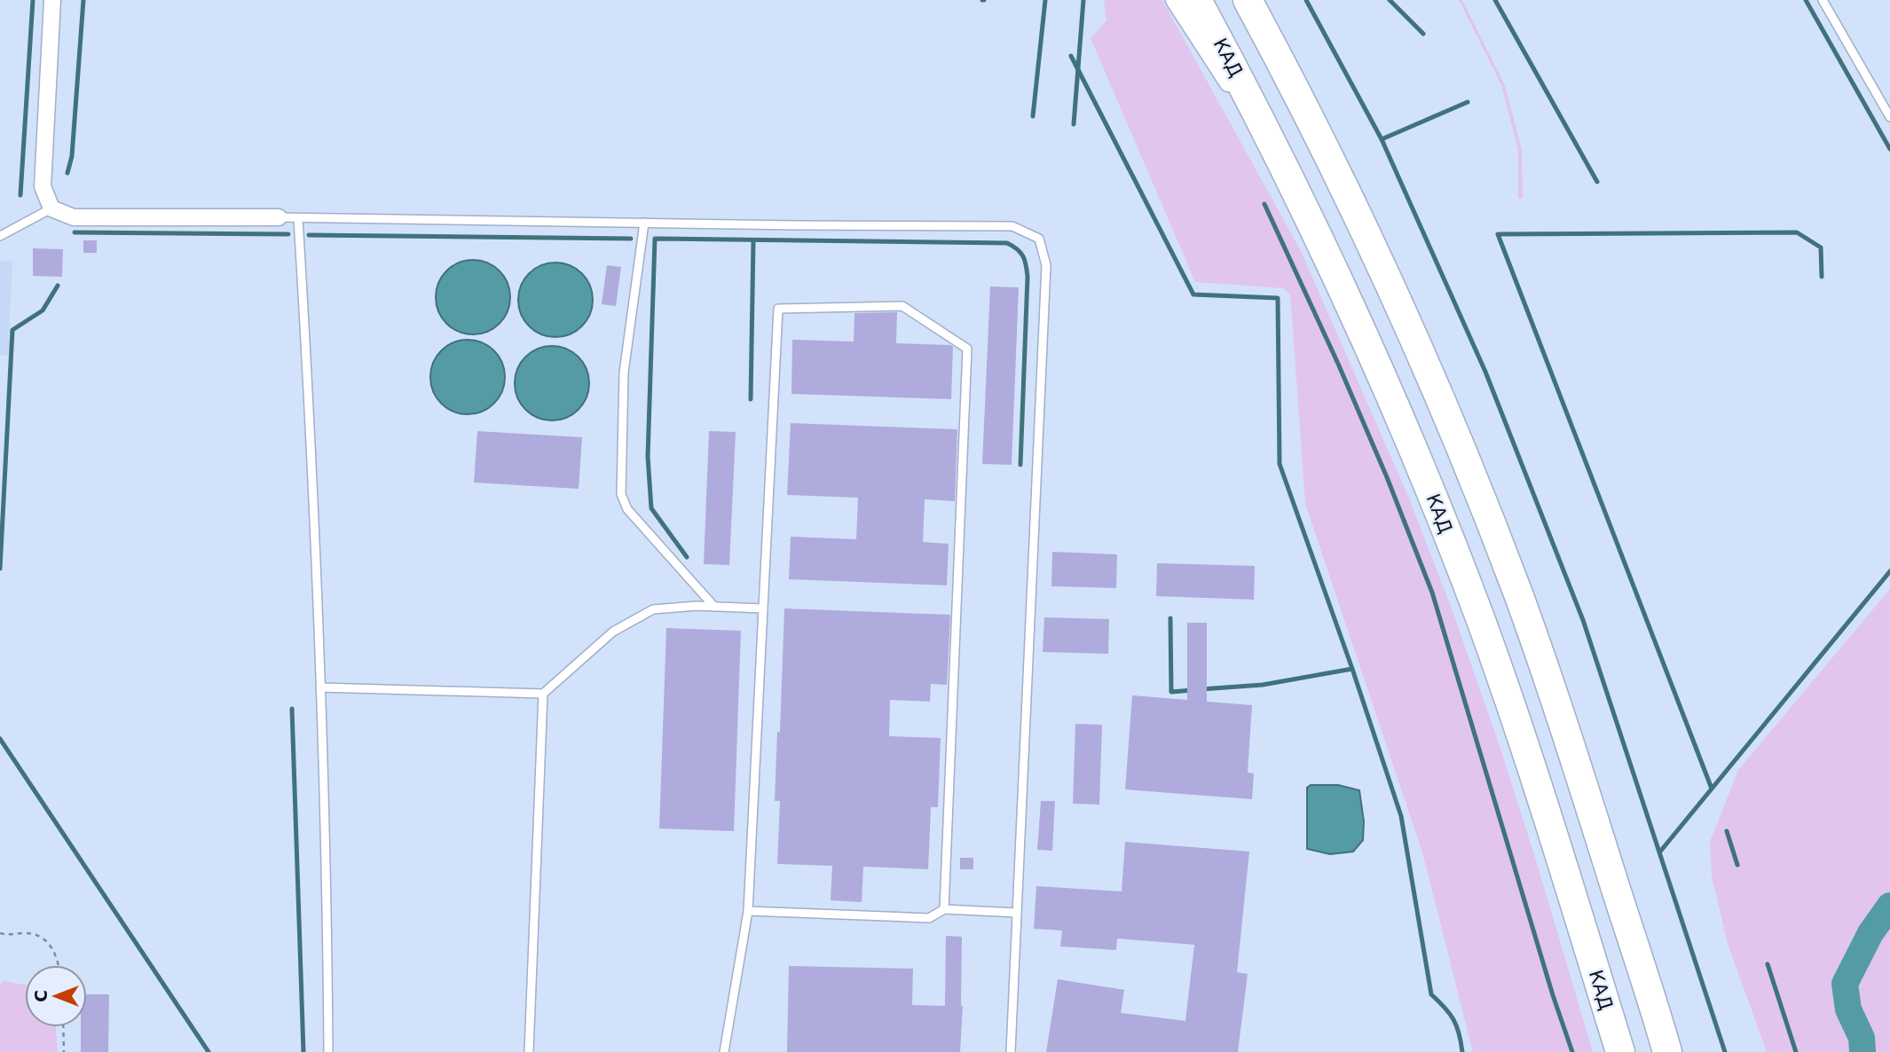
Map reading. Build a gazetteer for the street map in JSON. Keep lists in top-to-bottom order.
{
  "streets": {
    "highway": ["КАД"]
  },
  "north": "left"
}
